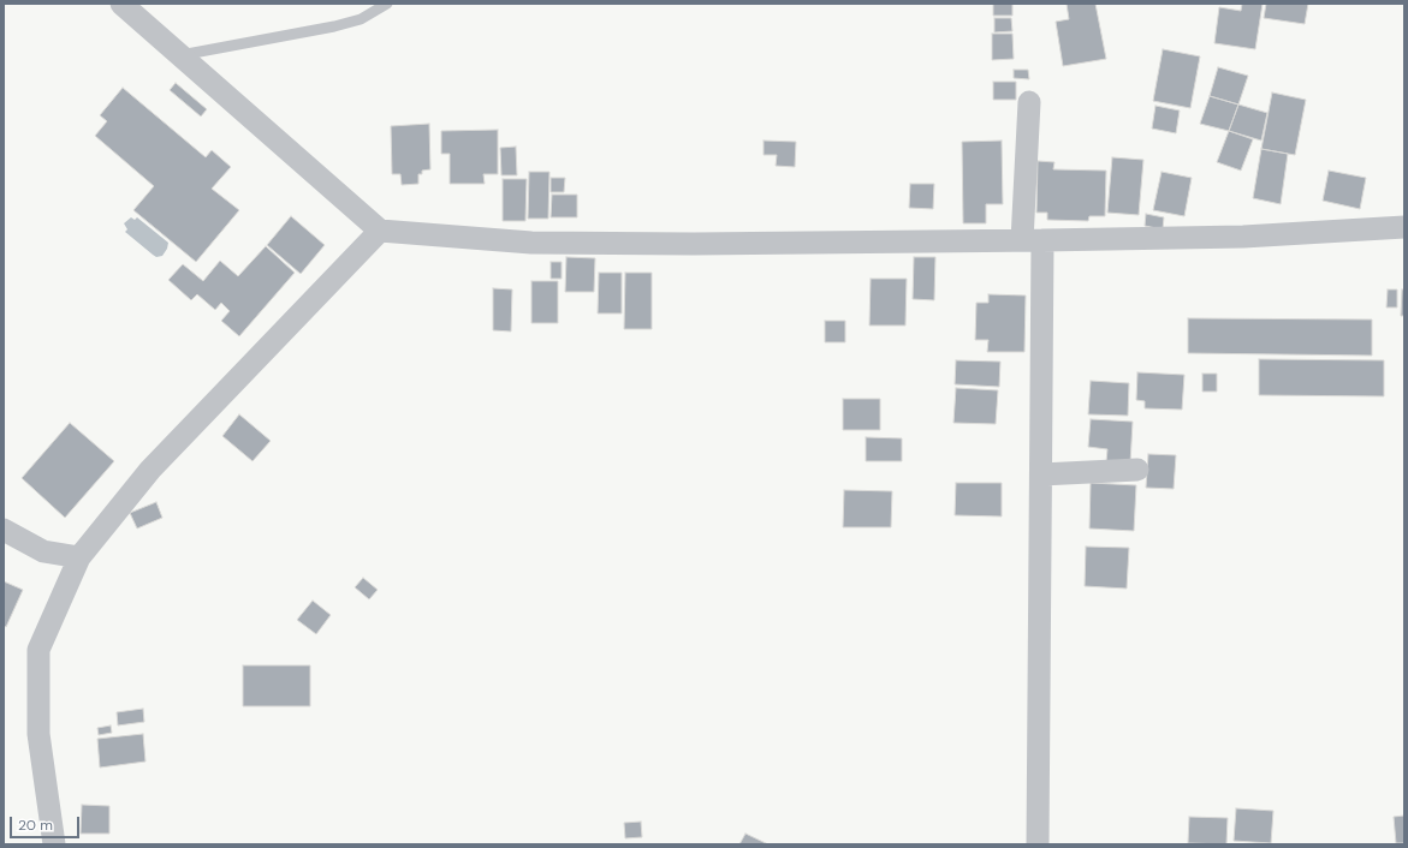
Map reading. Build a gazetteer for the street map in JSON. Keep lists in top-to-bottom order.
{
  "scale_bar": "20 m"
}
